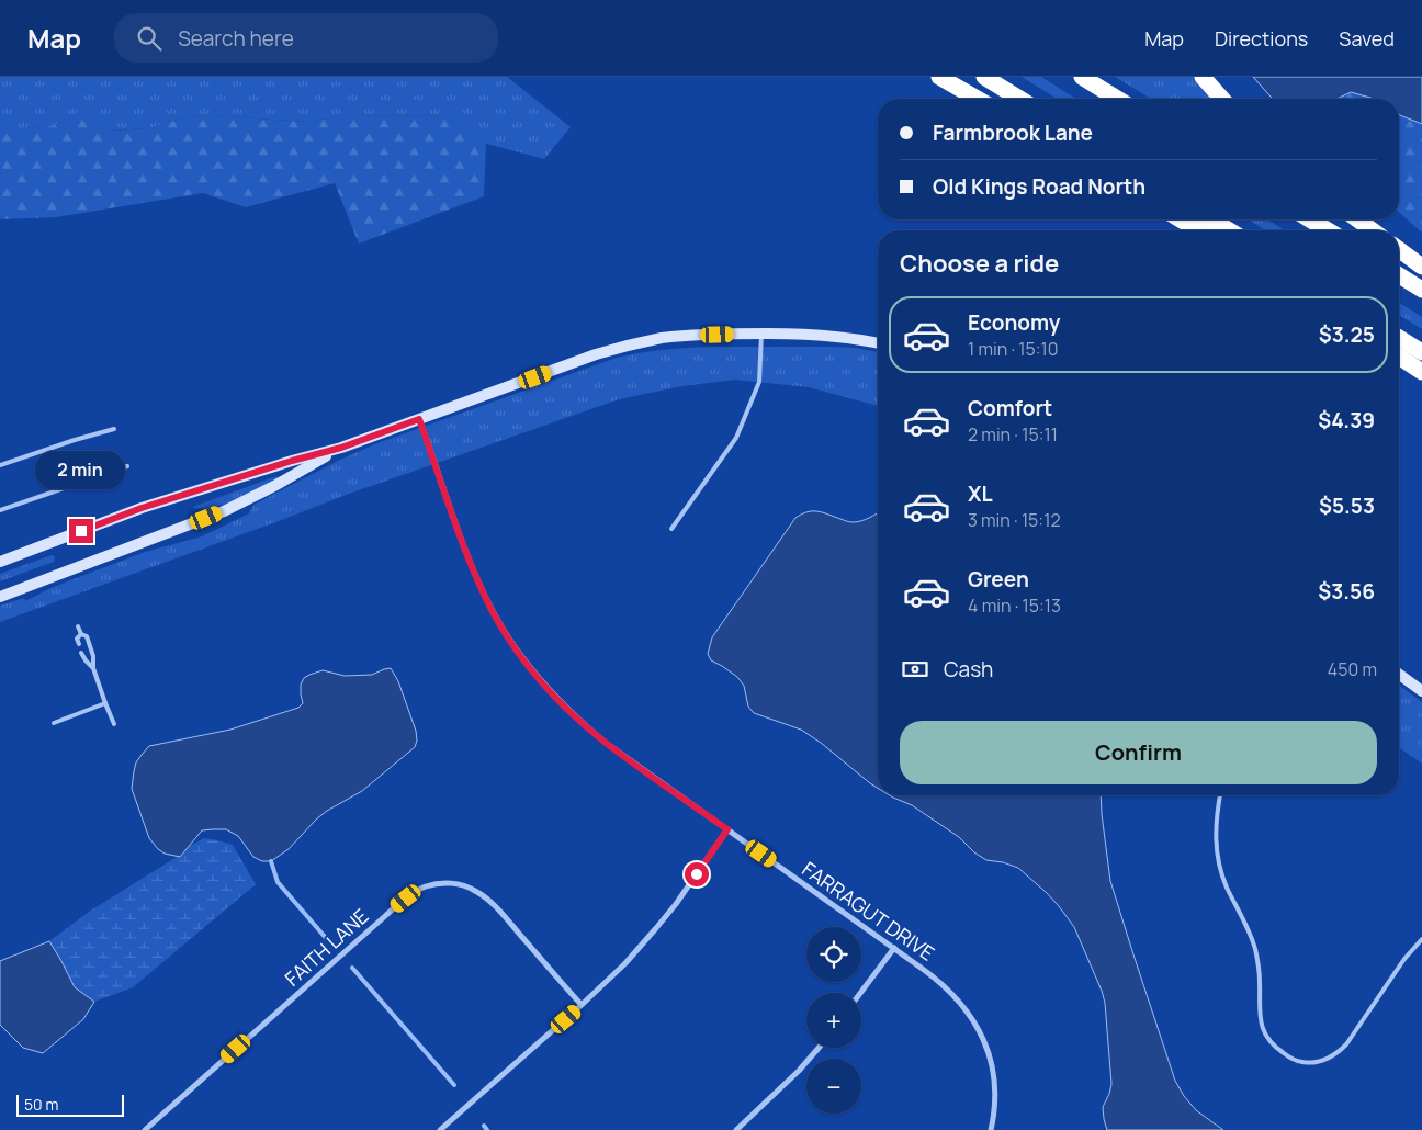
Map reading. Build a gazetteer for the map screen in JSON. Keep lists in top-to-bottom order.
{
  "streets": {
    "street": ["FARRAGUT DRIVE", "FAITH LANE"]
  },
  "scale_bar": "50 m",
  "page": {
    "header": "Map",
    "search": "Search here",
    "nav": ["Map", "Directions", "Saved"],
    "banner": ["Farmbrook Lane", "Old Kings Road North"],
    "heading": "Choose a ride",
    "list": [
      {
        "name": "Economy",
        "note": "1 min · 15:10",
        "value": "$3.25"
      },
      {
        "name": "Comfort",
        "note": "2 min · 15:11",
        "value": "$4.39"
      },
      {
        "name": "XL",
        "note": "3 min · 15:12",
        "value": "$5.53"
      },
      {
        "name": "Green",
        "note": "4 min · 15:13",
        "value": "$3.56"
      }
    ],
    "bubble": "2 min",
    "pay": ["Cash", "450 m"],
    "buttons": "Confirm",
    "map_buttons": ["+", "−"],
    "scale": "50 m"
  }
}
